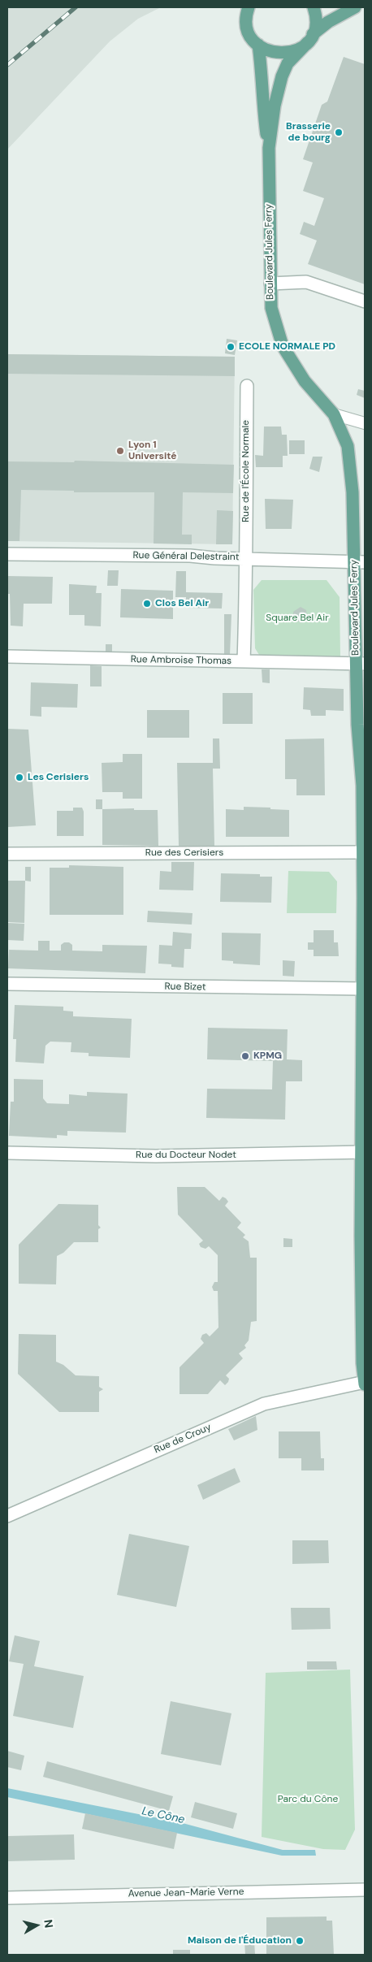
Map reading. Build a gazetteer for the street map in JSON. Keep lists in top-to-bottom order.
{
  "streets": {
    "main road": ["Boulevard Jules Ferry"],
    "street": [
      "Rue de l'École Normale",
      "Rue Général Delestraint",
      "Rue Ambroise Thomas",
      "Rue des Cerisiers",
      "Rue Bizet",
      "Rue du Docteur Nodet",
      "Rue de Crouy",
      "Avenue Jean-Marie Verne"
    ]
  },
  "crossings": [
    ["Boulevard Jules Ferry", "Rue Général Delestraint"],
    ["Boulevard Jules Ferry", "Rue Ambroise Thomas"],
    ["Boulevard Jules Ferry", "Rue des Cerisiers"],
    ["Boulevard Jules Ferry", "Rue Bizet"],
    ["Boulevard Jules Ferry", "Rue du Docteur Nodet"],
    ["Boulevard Jules Ferry", "Rue de Crouy"],
    ["Rue de l'École Normale", "Rue Général Delestraint"]
  ],
  "water": ["Le Cône"],
  "parks": ["Square Bel Air", "Parc du Cône"],
  "places": [
    "Brasserie de bourg",
    "ECOLE NORMALE PD",
    "Lyon 1 Université",
    "Clos Bel Air",
    "Les Cerisiers",
    "KPMG",
    "Maison de l'Éducation"
  ],
  "north": "right"
}
